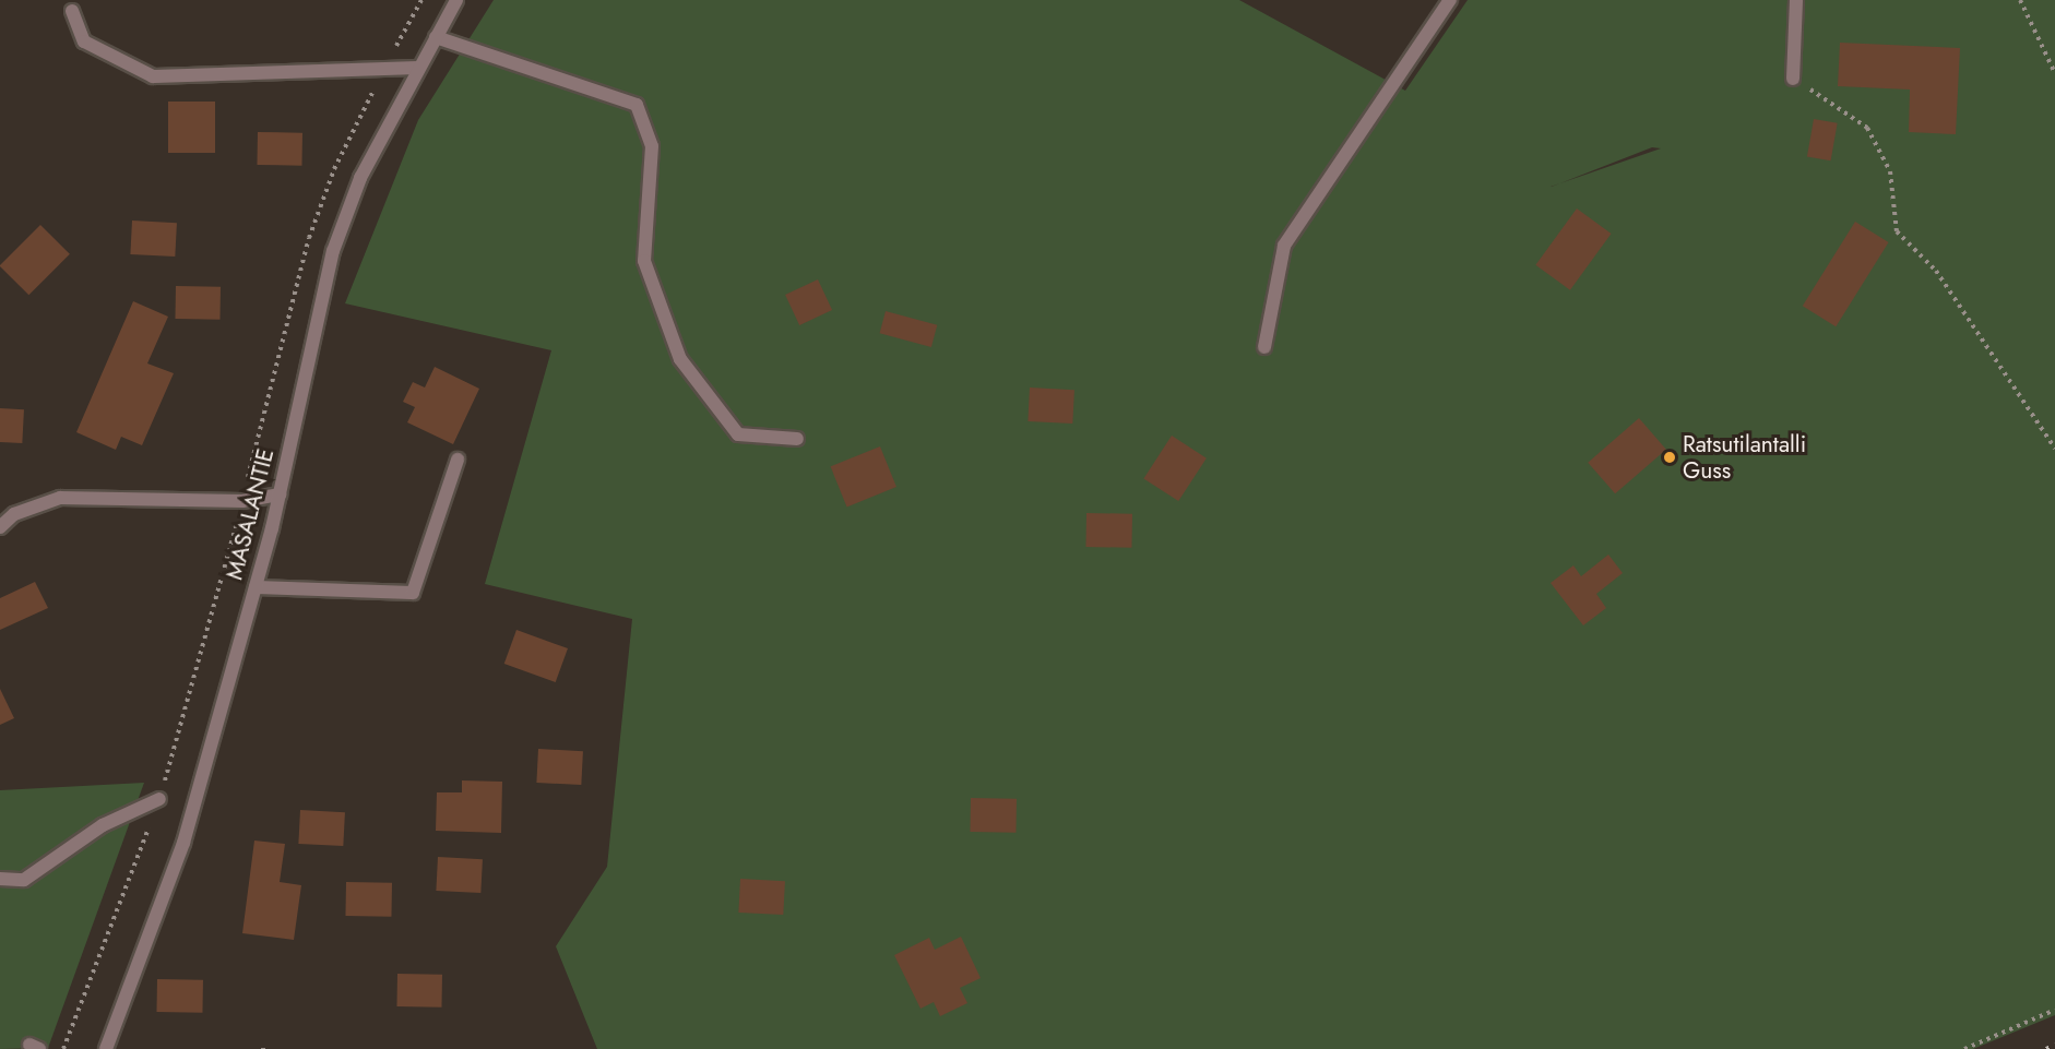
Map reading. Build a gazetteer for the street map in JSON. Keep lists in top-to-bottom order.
{
  "streets": {
    "street": ["MASALANTIE"]
  },
  "places": ["Ratsutilantalli Guss"]
}
